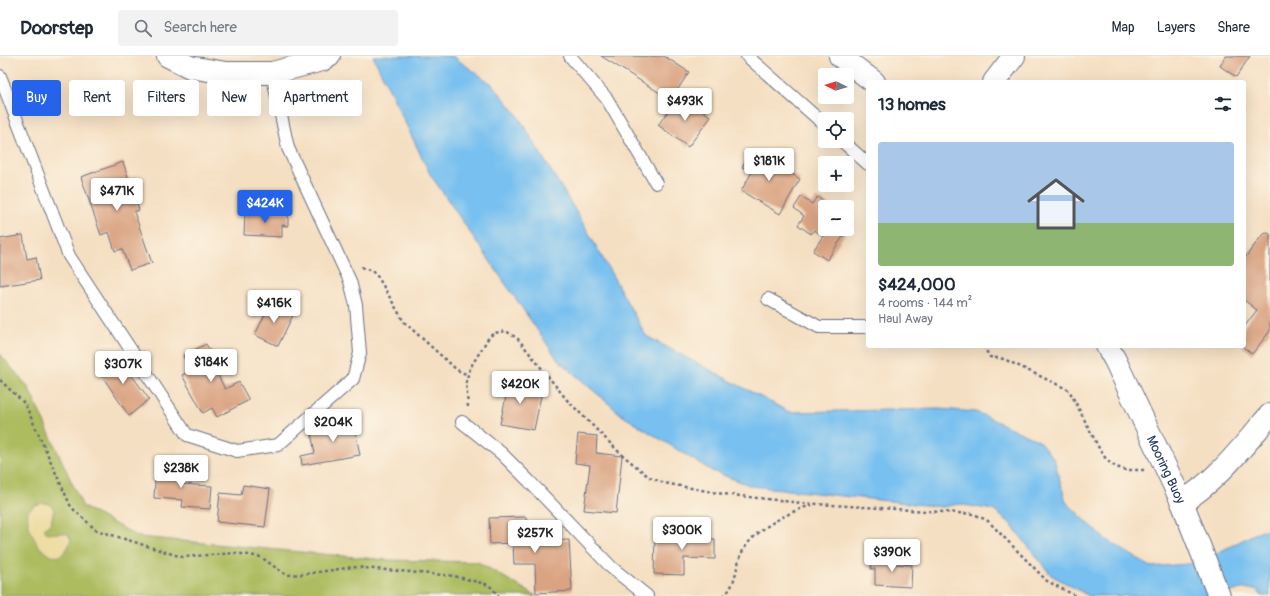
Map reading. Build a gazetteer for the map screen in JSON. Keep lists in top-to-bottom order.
{
  "streets": {
    "street": ["Mooring Buoy"]
  },
  "north": "left",
  "page": {
    "header": "Doorstep",
    "search": "Search here",
    "nav": ["Map", "Layers", "Share"],
    "map_buttons": ["+", "−"],
    "chip": [
      "Buy",
      "Rent",
      "Filters",
      "New",
      "Apartment"
    ],
    "heading": "13 homes",
    "price": [
      "$493K",
      "$181K",
      "$471K",
      "$424K",
      "$416K",
      "$184K",
      "$307K",
      "$420K",
      "$204K",
      "$238K",
      "$300K",
      "$257K",
      "$390K"
    ],
    "list": [
      {
        "name": "$424,000",
        "note": "4 rooms · 144 m² · Haul Away"
      }
    ]
  }
}
